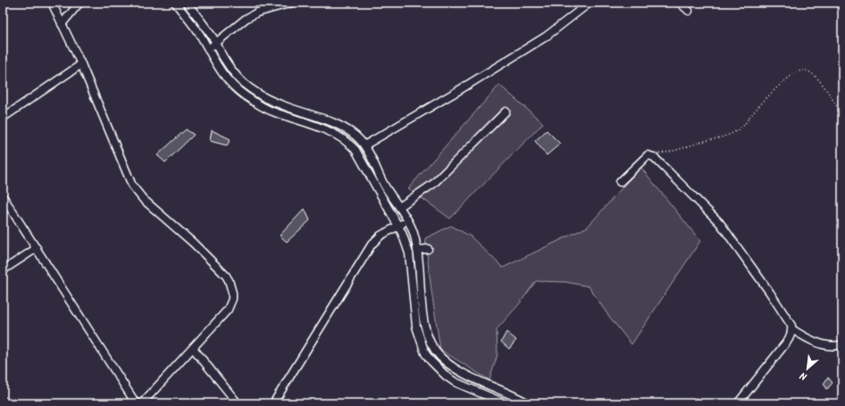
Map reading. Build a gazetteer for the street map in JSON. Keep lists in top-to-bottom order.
{
  "north": "bottom left"
}
